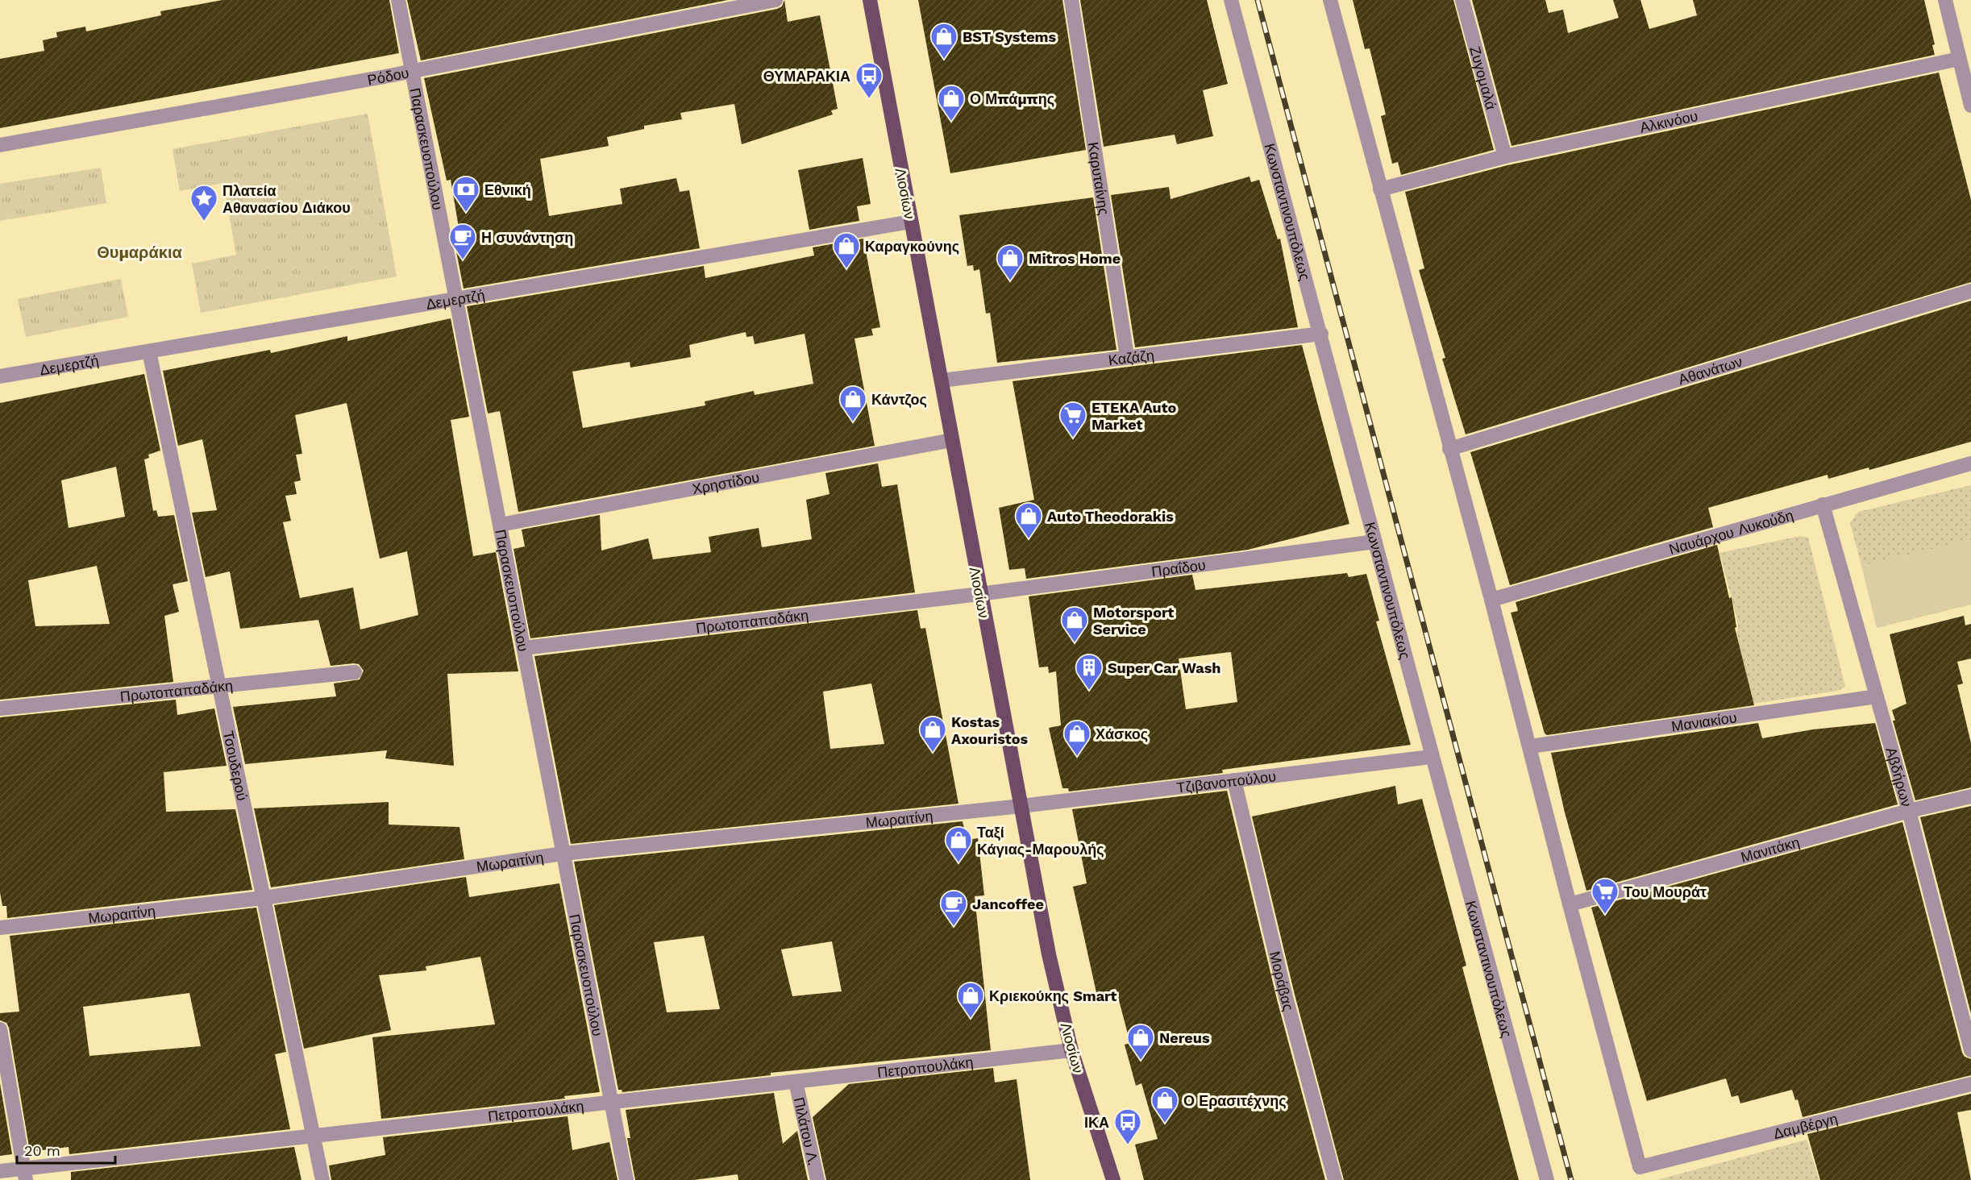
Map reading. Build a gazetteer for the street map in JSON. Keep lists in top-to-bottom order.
{
  "streets": {
    "main road": ["Λιοσίων"],
    "street": [
      "Ρόδου",
      "Ζυγομαλά",
      "Αλκινόου",
      "Παρασκευοπούλου",
      "Καρυταίνης",
      "Κωνσταντινουπόλεως",
      "Δεμερτζή",
      "Καζάζη",
      "Αθανάτων",
      "Χρηστίδου",
      "Ναυάρχου Λυκούδη",
      "Πραΐδου",
      "Πρωτοπαπαδάκη",
      "Μανιακίου",
      "Τσουδερού",
      "Αβδήρων",
      "Τζιβανοπούλου",
      "Μωραιτίνη",
      "Μανιτάκη",
      "Μοράβας",
      "Πετροπουλάκη",
      "Δαμβέργη",
      "Πιλάτου Λ."
    ]
  },
  "crossings": [
    ["Ρόδου", "Παρασκευοπούλου"],
    ["Ζυγομαλά", "Αλκινόου"],
    ["Παρασκευοπούλου", "Δεμερτζή"],
    ["Παρασκευοπούλου", "Χρηστίδου"],
    ["Παρασκευοπούλου", "Πρωτοπαπαδάκη"],
    ["Παρασκευοπούλου", "Μωραιτίνη"],
    ["Παρασκευοπούλου", "Πετροπουλάκη"],
    ["Καρυταίνης", "Καζάζη"],
    ["Λιοσίων", "Δεμερτζή"],
    ["Λιοσίων", "Καζάζη"],
    ["Λιοσίων", "Χρηστίδου"],
    ["Λιοσίων", "Πραΐδου"],
    ["Λιοσίων", "Πρωτοπαπαδάκη"],
    ["Λιοσίων", "Τζιβανοπούλου"],
    ["Λιοσίων", "Μωραιτίνη"],
    ["Λιοσίων", "Πετροπουλάκη"],
    ["Κωνσταντινουπόλεως", "Καζάζη"],
    ["Κωνσταντινουπόλεως", "Πραΐδου"],
    ["Κωνσταντινουπόλεως", "Τζιβανοπούλου"],
    ["Δεμερτζή", "Τσουδερού"],
    ["Ναυάρχου Λυκούδη", "Αβδήρων"],
    ["Πραΐδου", "Πρωτοπαπαδάκη"],
    ["Πρωτοπαπαδάκη", "Τσουδερού"],
    ["Μανιακίου", "Αβδήρων"],
    ["Τσουδερού", "Μωραιτίνη"],
    ["Τσουδερού", "Πετροπουλάκη"],
    ["Αβδήρων", "Μανιτάκη"],
    ["Τζιβανοπούλου", "Μωραιτίνη"],
    ["Τζιβανοπούλου", "Μοράβας"],
    ["Μανιτάκη", "Δαμβέργη"],
    ["Πετροπουλάκη", "Πιλάτου Λ."]
  ],
  "districts": ["Θυμαράκια"],
  "places": {
    "shop": [
      "BST Systems",
      "Ο Μπάμπης",
      "Καραγκούνης",
      "Mitros Home",
      "Κάντζος",
      "Auto Theodorakis",
      "Motorsport Service",
      "Kostas Axouristos",
      "Χάσκος",
      "Ταξί Κάγιας-Μαρουλής",
      "Κριεκούκης Smart",
      "Nereus",
      "Ο Ερασιτέχνης"
    ],
    "bus stop": ["ΘΥΜΑΡΑΚΙΑ", "ΙΚΑ"],
    "bank": ["Εθνική"],
    "place": ["Πλατεία Αθανασίου Διάκου"],
    "cafe": ["Η συνάντηση", "Jancoffee"],
    "supermarket": ["ETEKA Auto Market", "Του Μουράτ"],
    "building": ["Super Car Wash"]
  },
  "scale_bar": "20 m"
}
